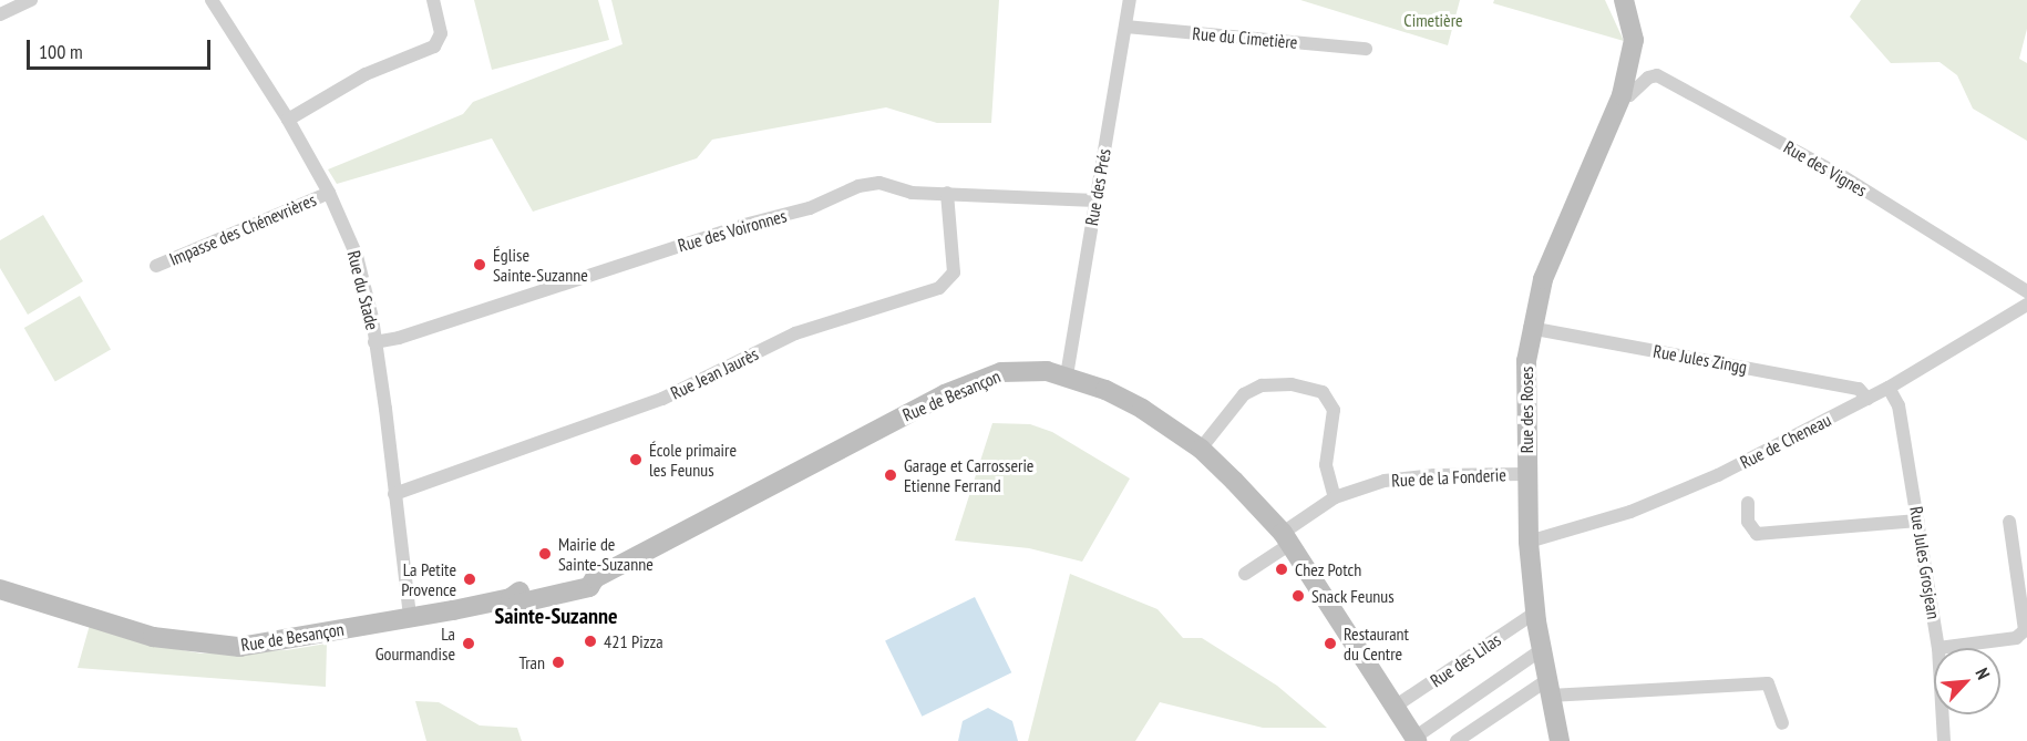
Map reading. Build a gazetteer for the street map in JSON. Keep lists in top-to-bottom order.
{
  "streets": {
    "main road": ["Rue de Besançon", "Rue des Roses"],
    "street": [
      "Rue du Cimetière",
      "Rue des Vignes",
      "Rue des Prés",
      "Impasse des Chénevrières",
      "Rue des Voironnes",
      "Rue du Stade",
      "Rue Jules Zingg",
      "Rue Jean Jaurès",
      "Rue de Cheneau",
      "Rue de la Fonderie",
      "Rue Jules Grosjean",
      "Rue des Lilas"
    ]
  },
  "crossings": [
    ["Rue du Cimetière", "Rue des Prés"],
    ["Rue des Vignes", "Rue des Roses"],
    ["Rue des Prés", "Rue des Voironnes"],
    ["Rue des Prés", "Rue de Besançon"],
    ["Impasse des Chénevrières", "Rue du Stade"],
    ["Rue des Voironnes", "Rue du Stade"],
    ["Rue des Voironnes", "Rue Jean Jaurès"],
    ["Rue du Stade", "Rue Jean Jaurès"],
    ["Rue du Stade", "Rue de Besançon"],
    ["Rue Jules Zingg", "Rue des Roses"],
    ["Rue Jules Zingg", "Rue de Cheneau"],
    ["Rue de Besançon", "Rue de la Fonderie"],
    ["Rue de Besançon", "Rue des Lilas"],
    ["Rue des Roses", "Rue de Cheneau"],
    ["Rue des Roses", "Rue de la Fonderie"],
    ["Rue des Roses", "Rue des Lilas"],
    ["Rue de Cheneau", "Rue Jules Grosjean"]
  ],
  "districts": ["Sainte-Suzanne"],
  "parks": ["Cimetière"],
  "places": [
    "Église Sainte-Suzanne",
    "École primaire les Feunus",
    "Garage et Carrosserie Etienne Ferrand",
    "Mairie de Sainte-Suzanne",
    "Chez Potch",
    "La Petite Provence",
    "Snack Feunus",
    "421 Pizza",
    "La Gourmandise",
    "Restaurant du Centre",
    "Tran"
  ],
  "scale_bar": "100 m",
  "north": "top right"
}
